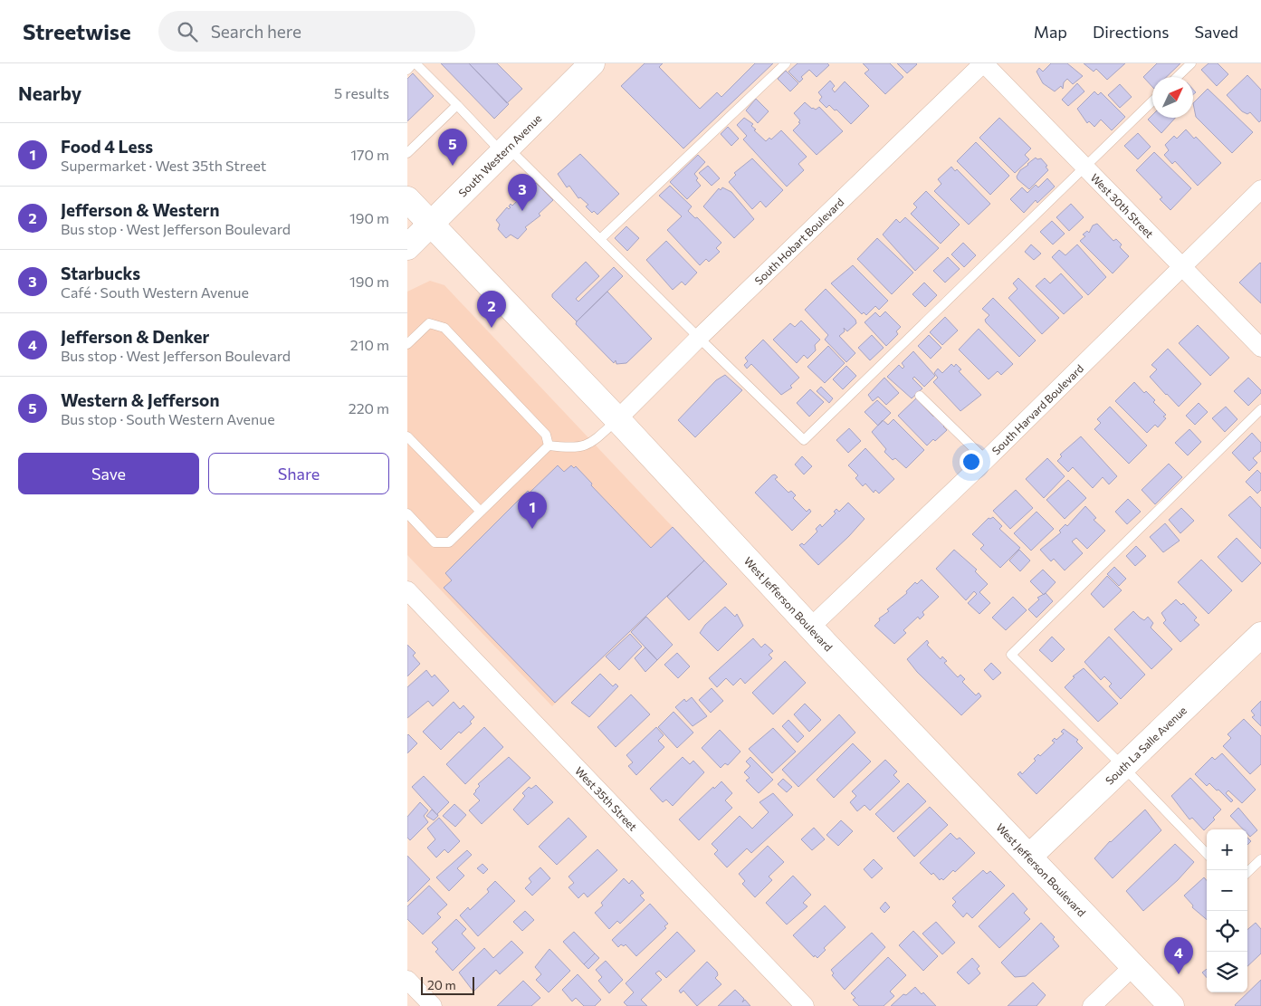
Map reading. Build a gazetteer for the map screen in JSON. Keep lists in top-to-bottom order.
{
  "streets": {
    "main road": ["South Western Avenue", "West Jefferson Boulevard", "South La Salle Avenue"],
    "street": [
      "West 30th Street",
      "South Hobart Boulevard",
      "South Harvard Boulevard",
      "West 35th Street"
    ]
  },
  "crossings": [
    ["South Western Avenue", "West Jefferson Boulevard"],
    ["West 30th Street", "South Hobart Boulevard"],
    ["West 30th Street", "South Harvard Boulevard"],
    ["South Hobart Boulevard", "West Jefferson Boulevard"],
    ["South Harvard Boulevard", "West Jefferson Boulevard"],
    ["West Jefferson Boulevard", "South La Salle Avenue"]
  ],
  "scale_bar": "20 m",
  "north": "top right",
  "page": {
    "header": "Streetwise",
    "search": "Search here",
    "nav": ["Map", "Directions", "Saved"],
    "heading": ["Nearby", "5 results"],
    "list": [
      {
        "mark": "1",
        "name": "Food 4 Less",
        "note": "Supermarket · West 35th Street",
        "value": "170 m"
      },
      {
        "mark": "2",
        "name": "Jefferson & Western",
        "note": "Bus stop · West Jefferson Boulevard",
        "value": "190 m"
      },
      {
        "mark": "3",
        "name": "Starbucks",
        "note": "Café · South Western Avenue",
        "value": "190 m"
      },
      {
        "mark": "4",
        "name": "Jefferson & Denker",
        "note": "Bus stop · West Jefferson Boulevard",
        "value": "210 m"
      },
      {
        "mark": "5",
        "name": "Western & Jefferson",
        "note": "Bus stop · South Western Avenue",
        "value": "220 m"
      }
    ],
    "pins": [
      "5",
      "3",
      "2",
      "1",
      "4"
    ],
    "buttons": ["Save", "Share"],
    "map_buttons": ["+", "−"],
    "scale": "20 m"
  }
}
